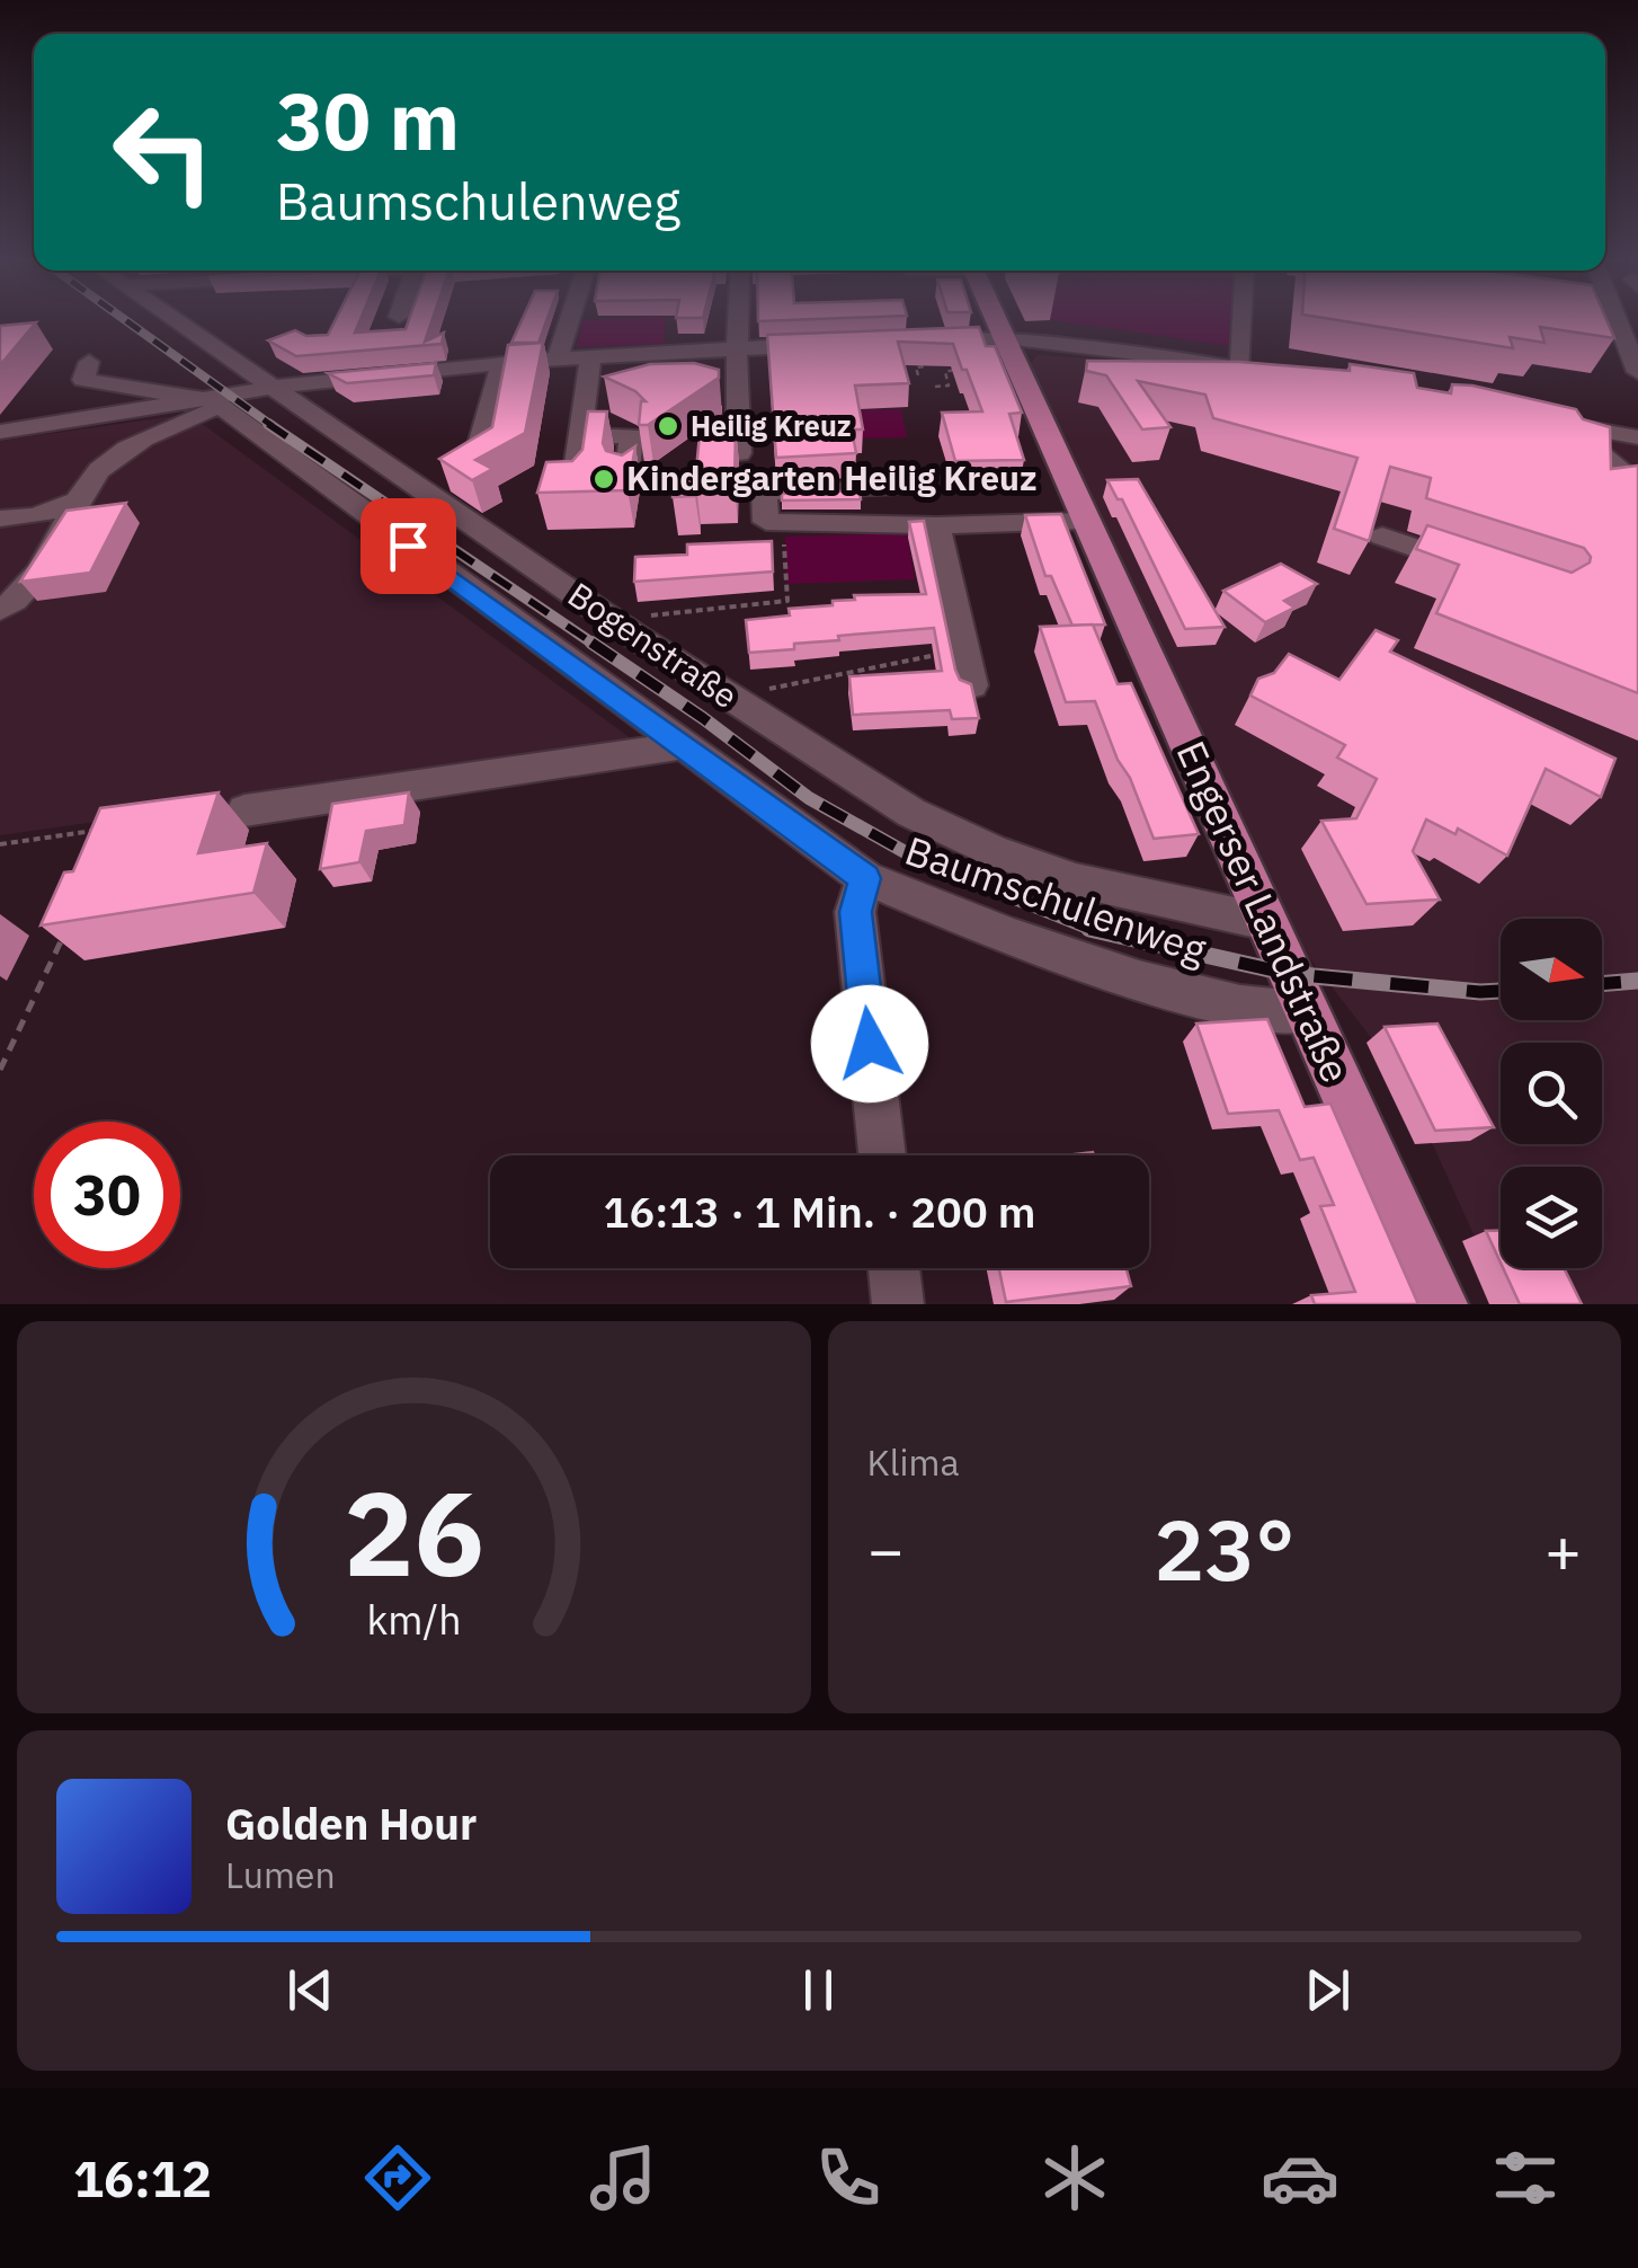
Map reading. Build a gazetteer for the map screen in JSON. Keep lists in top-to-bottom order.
{
  "streets": {
    "main road": ["Engerser Landstraße"],
    "street": ["Bogenstraße", "Baumschulenweg"]
  },
  "crossings": [
    ["Bogenstraße", "Engerser Landstraße"],
    ["Baumschulenweg", "Engerser Landstraße"]
  ],
  "places": ["Heilig Kreuz", "Kindergarten Heilig Kreuz"],
  "north": "right",
  "page": {
    "turn": ["30 m", "Baumschulenweg"],
    "limit": "30",
    "trip": "16:13 · 1 Min. · 200 m",
    "tile": "Klima",
    "heat": ["−", "23°", "+"],
    "song": ["Golden Hour", "Lumen"],
    "tabs": "16:12",
    "gauge": ["26", "km/h"]
  }
}
